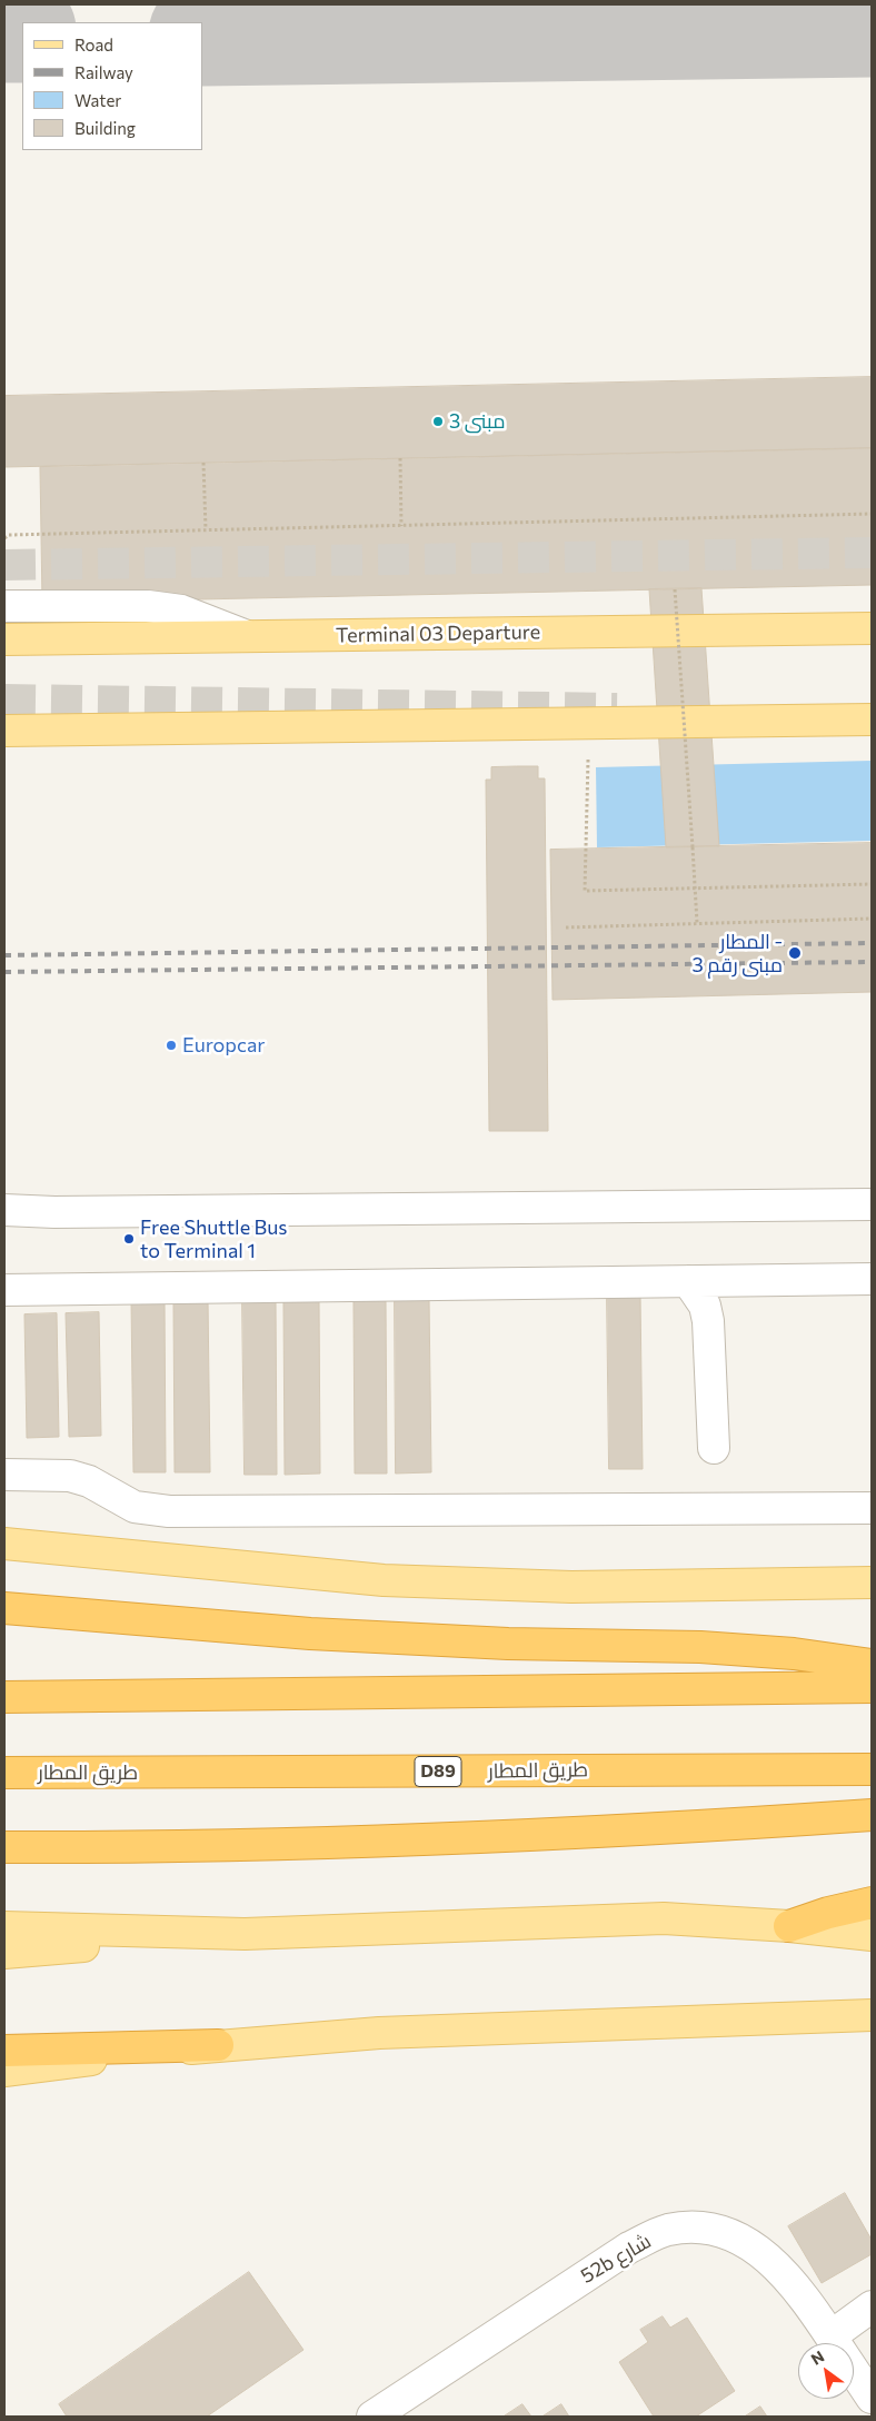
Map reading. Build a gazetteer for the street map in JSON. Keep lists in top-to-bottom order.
{
  "streets": {
    "highway": ["طريق المطار", "D89"],
    "main road": ["Terminal 03 Departure"],
    "street": ["52b شارع"]
  },
  "places": [
    "مبنى 3",
    "المطار - مبنى رقم 3",
    "Europcar",
    "Free Shuttle Bus to Terminal 1"
  ],
  "legend": [
    "Road",
    "Railway",
    "Water",
    "Building"
  ],
  "north": "top left"
}
